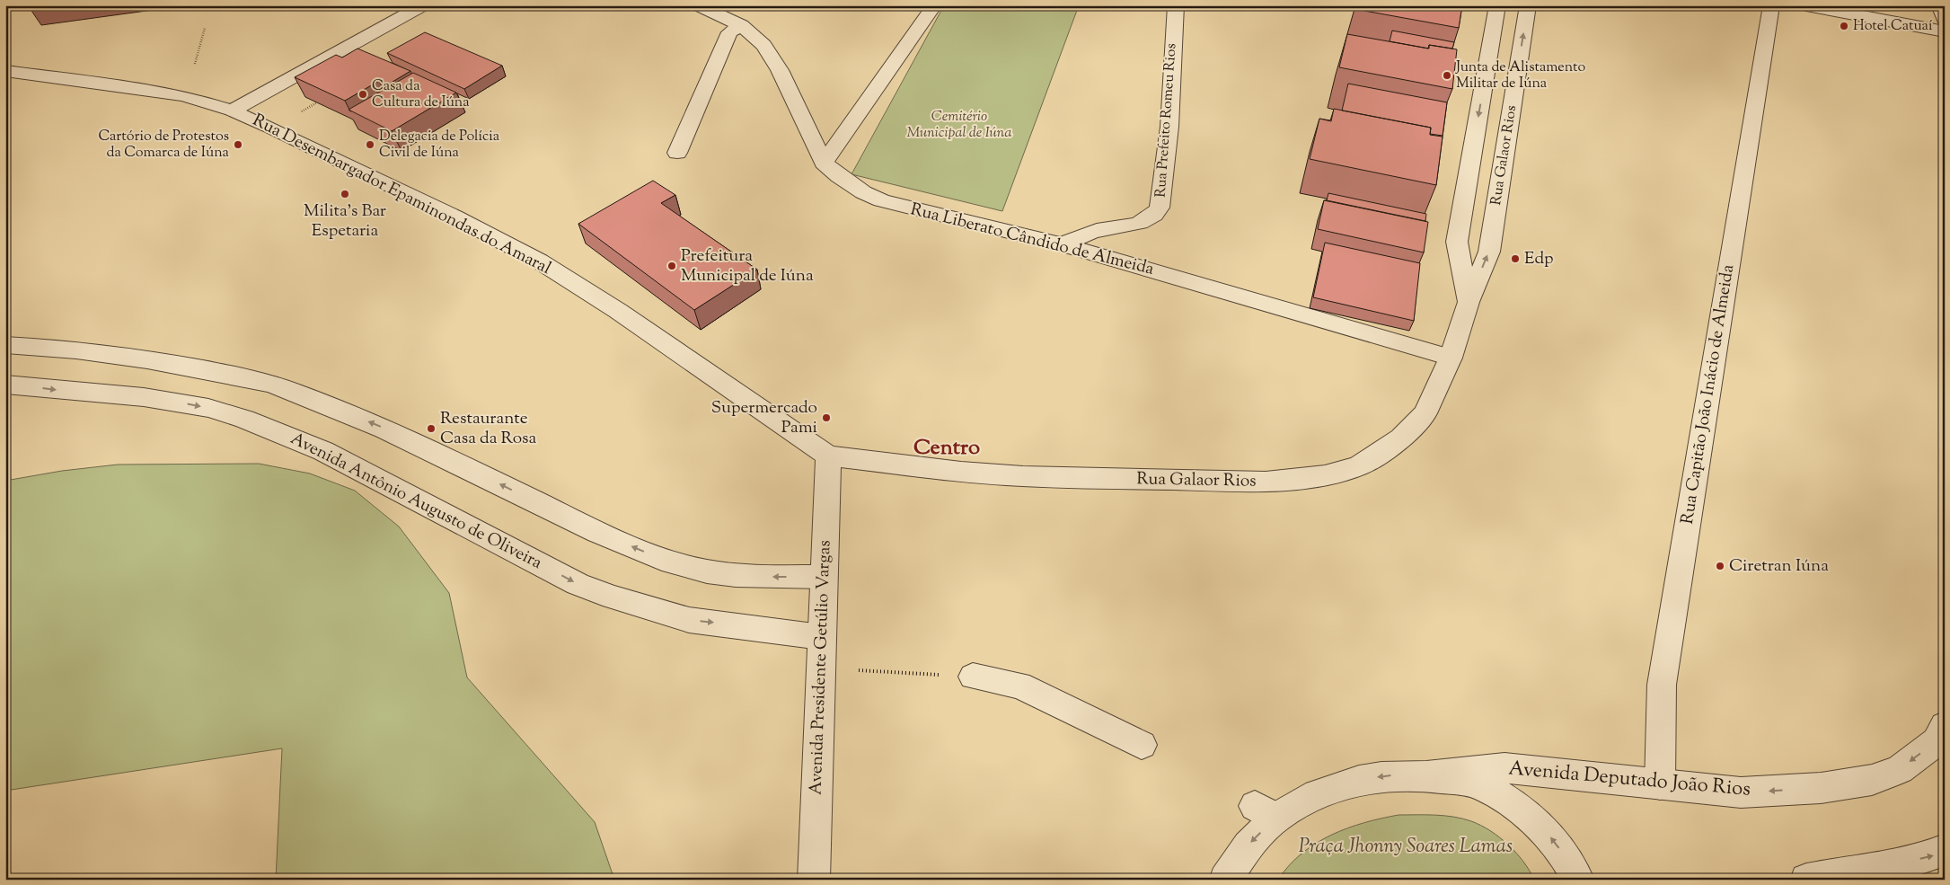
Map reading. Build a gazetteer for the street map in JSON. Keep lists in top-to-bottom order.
{
  "streets": {
    "street": [
      "Rua Prefeito Romeu Rios",
      "Rua Galaor Rios",
      "Rua Desembargador Epaminondas do Amaral",
      "Rua Liberato Cândido de Almeida",
      "Rua Capitão João Inácio de Almeida",
      "Avenida Antônio Augusto de Oliveira",
      "Avenida Presidente Getúlio Vargas",
      "Avenida Deputado João Rios"
    ]
  },
  "crossings": [
    ["Rua Prefeito Romeu Rios", "Rua Liberato Cândido de Almeida"],
    ["Rua Galaor Rios", "Rua Desembargador Epaminondas do Amaral"],
    ["Rua Galaor Rios", "Rua Liberato Cândido de Almeida"],
    ["Rua Galaor Rios", "Avenida Presidente Getúlio Vargas"],
    ["Rua Desembargador Epaminondas do Amaral", "Avenida Presidente Getúlio Vargas"],
    ["Rua Capitão João Inácio de Almeida", "Avenida Deputado João Rios"],
    ["Avenida Antônio Augusto de Oliveira", "Avenida Presidente Getúlio Vargas"]
  ],
  "districts": ["Centro"],
  "parks": ["Cemitério Municipal de Iúna", "Praça Jhonny Soares Lamas"],
  "places": [
    "Hotel Catuaí",
    "Junta de Alistamento Militar de Iúna",
    "Casa da Cultura de Iúna",
    "Cartório de Protestos da Comarca de Iúna",
    "Delegacia de Polícia Civil de Iúna",
    "Milita's Bar Espetaria",
    "Edp",
    "Prefeitura Municipal de Iúna",
    "Supermercado Pami",
    "Restaurante Casa da Rosa",
    "Ciretran Iúna"
  ]
}
